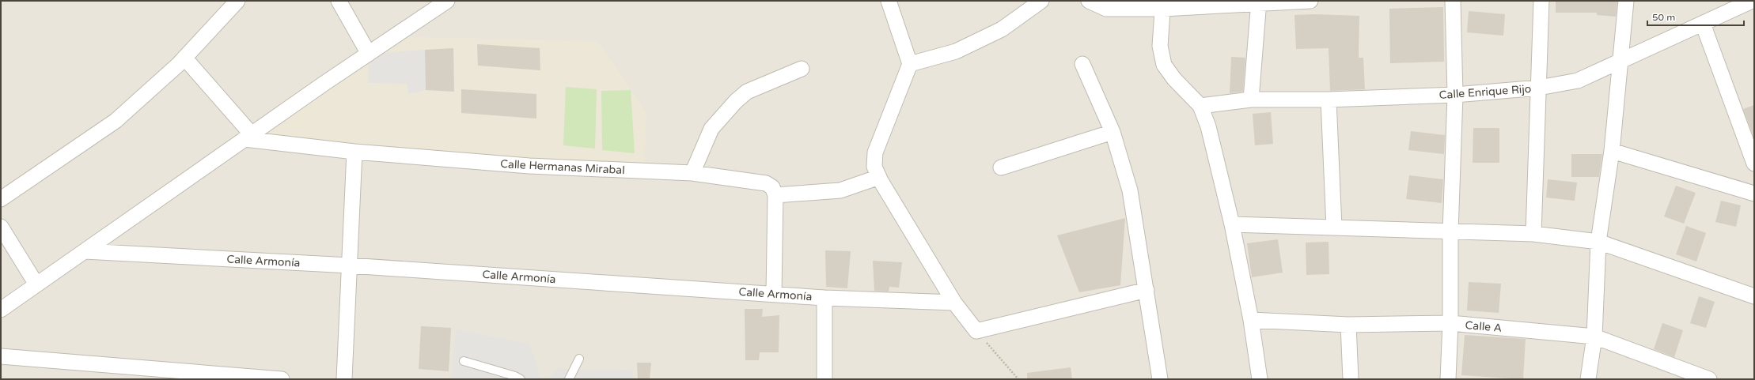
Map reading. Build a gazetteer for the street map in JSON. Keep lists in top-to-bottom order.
{
  "streets": {
    "street": [
      "Calle Enrique Rijo",
      "Calle Hermanas Mirabal",
      "Calle Armonía",
      "Calle A"
    ]
  },
  "scale_bar": "50 m"
}
